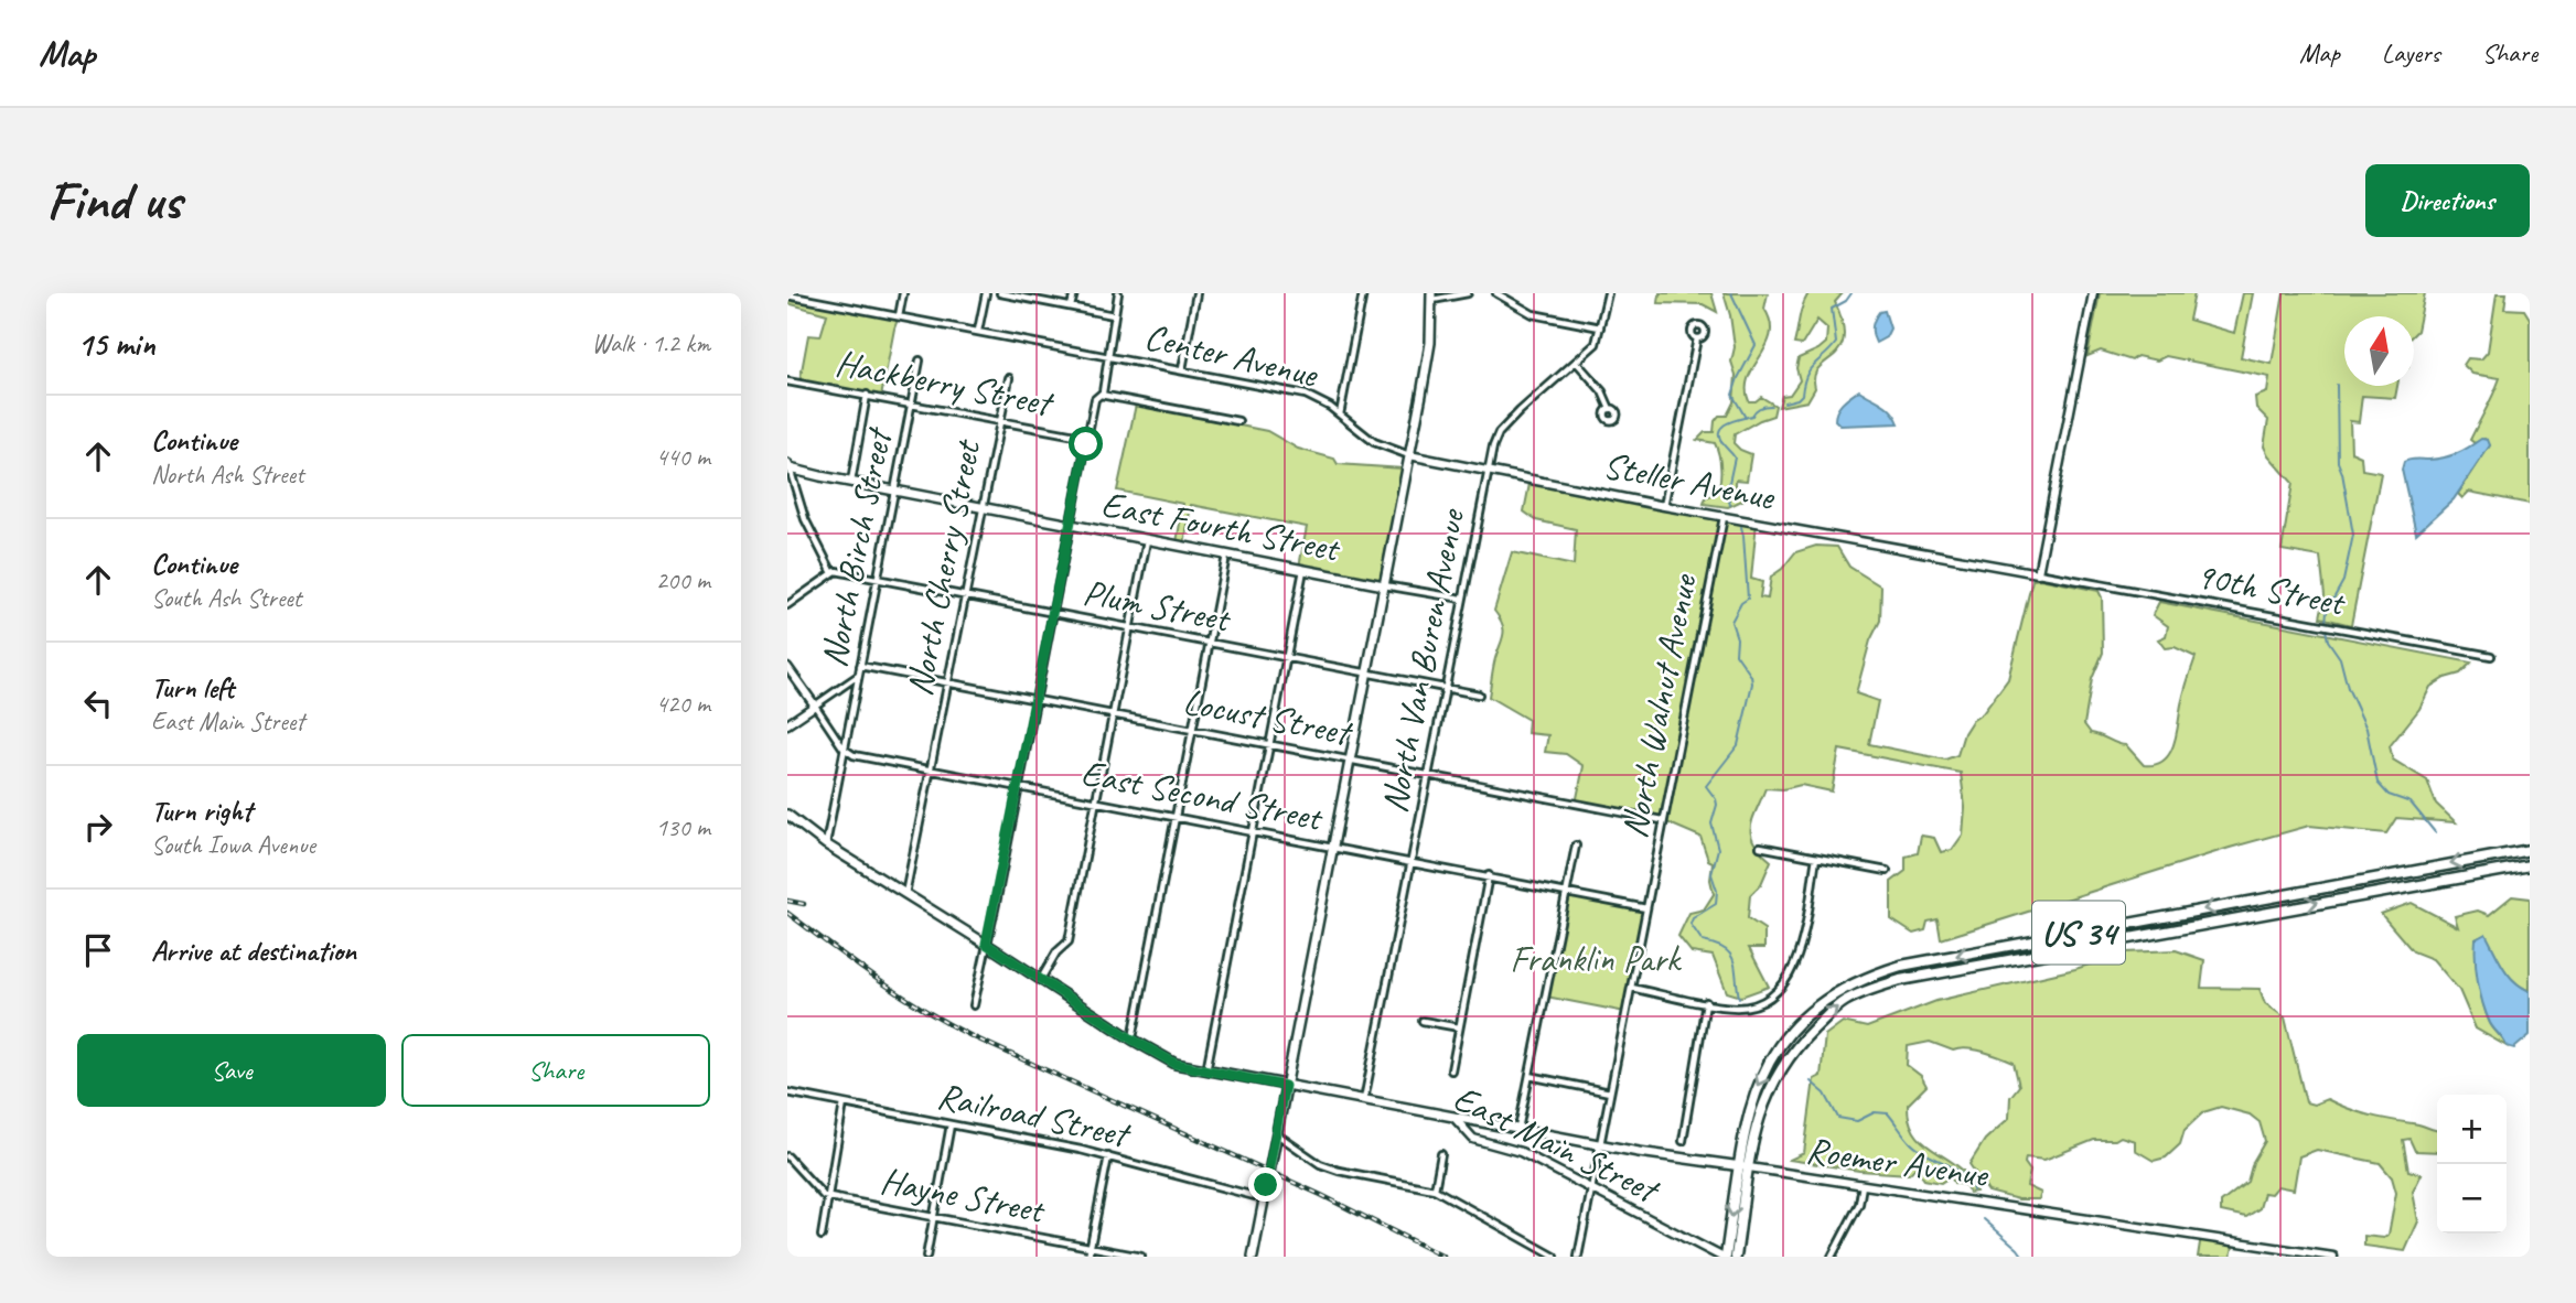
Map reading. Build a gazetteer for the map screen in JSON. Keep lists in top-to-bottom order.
{
  "streets": {
    "highway": ["US 34"],
    "main road": ["East Fourth Street", "East Main Street", "Roemer Avenue"],
    "street": [
      "Center Avenue",
      "Hackberry Street",
      "Steller Avenue",
      "North Birch Street",
      "North Cherry Street",
      "90th Street",
      "Plum Street",
      "North Van Buren Avenue",
      "North Walnut Avenue",
      "Locust Street",
      "East Second Street",
      "Railroad Street",
      "Hayne Street"
    ]
  },
  "crossings": [
    ["Center Avenue", "Steller Avenue"],
    ["Hackberry Street", "North Birch Street"],
    ["Hackberry Street", "North Cherry Street"],
    ["Steller Avenue", "90th Street"],
    ["Steller Avenue", "North Van Buren Avenue"],
    ["Steller Avenue", "North Walnut Avenue"],
    ["East Fourth Street", "North Birch Street"],
    ["East Fourth Street", "North Cherry Street"],
    ["East Fourth Street", "North Van Buren Avenue"],
    ["North Birch Street", "Plum Street"],
    ["North Birch Street", "Locust Street"],
    ["North Birch Street", "East Second Street"],
    ["North Birch Street", "East Main Street"],
    ["North Cherry Street", "Plum Street"],
    ["North Cherry Street", "Locust Street"],
    ["North Cherry Street", "East Second Street"],
    ["North Cherry Street", "East Main Street"],
    ["Plum Street", "North Van Buren Avenue"],
    ["North Van Buren Avenue", "Locust Street"],
    ["North Van Buren Avenue", "East Second Street"],
    ["North Van Buren Avenue", "East Main Street"],
    ["North Walnut Avenue", "Locust Street"],
    ["North Walnut Avenue", "East Second Street"],
    ["North Walnut Avenue", "East Main Street"],
    ["North Walnut Avenue", "Roemer Avenue"],
    ["US 34", "East Main Street"],
    ["US 34", "Roemer Avenue"],
    ["East Main Street", "Roemer Avenue"]
  ],
  "parks": ["Franklin Park"],
  "north": "top",
  "page": {
    "header": "Map",
    "nav": ["Map", "Layers", "Share"],
    "buttons": [
      "Directions",
      ["Save", "Share"]
    ],
    "title": "Find us",
    "heading": ["15 min", "Walk · 1.2 km"],
    "list": [
      ["Continue", "North Ash Street", "440 m"],
      ["Continue", "South Ash Street", "200 m"],
      ["Turn left", "East Main Street", "420 m"],
      ["Turn right", "South Iowa Avenue", "130 m"],
      "Arrive at destination"
    ],
    "map_buttons": ["+", "−"]
  }
}
